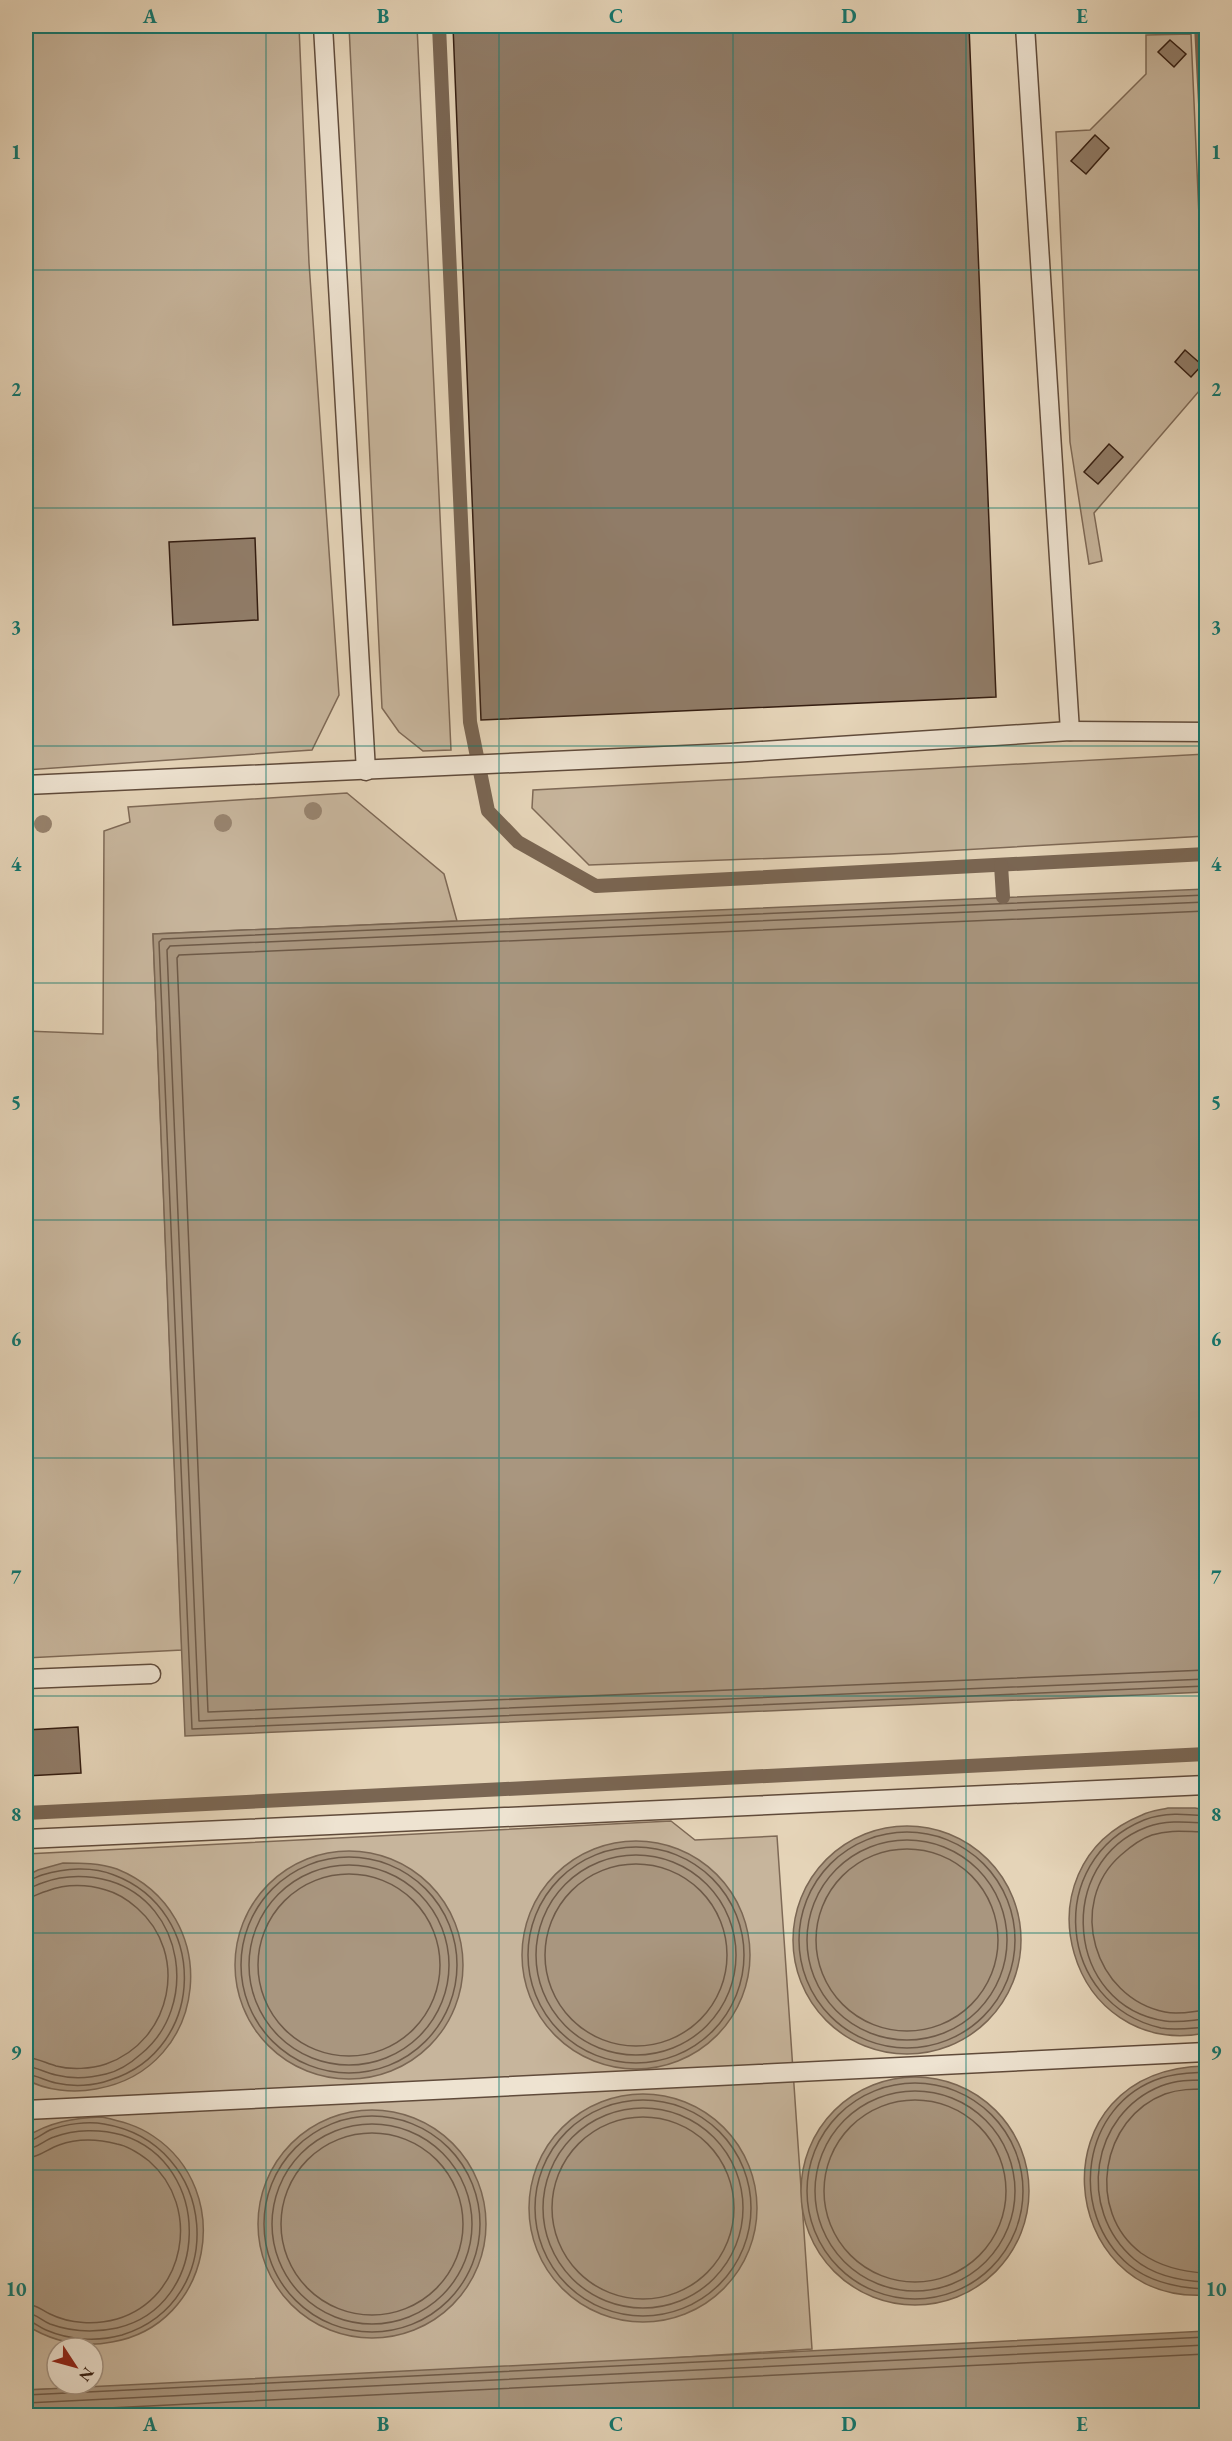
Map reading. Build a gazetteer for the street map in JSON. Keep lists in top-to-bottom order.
{
  "north": "bottom right",
  "grid": {
    "columns": [
      "A",
      "B",
      "C",
      "D",
      "E"
    ],
    "rows": [
      "1",
      "2",
      "3",
      "4",
      "5",
      "6",
      "7",
      "8",
      "9",
      "10"
    ]
  }
}
